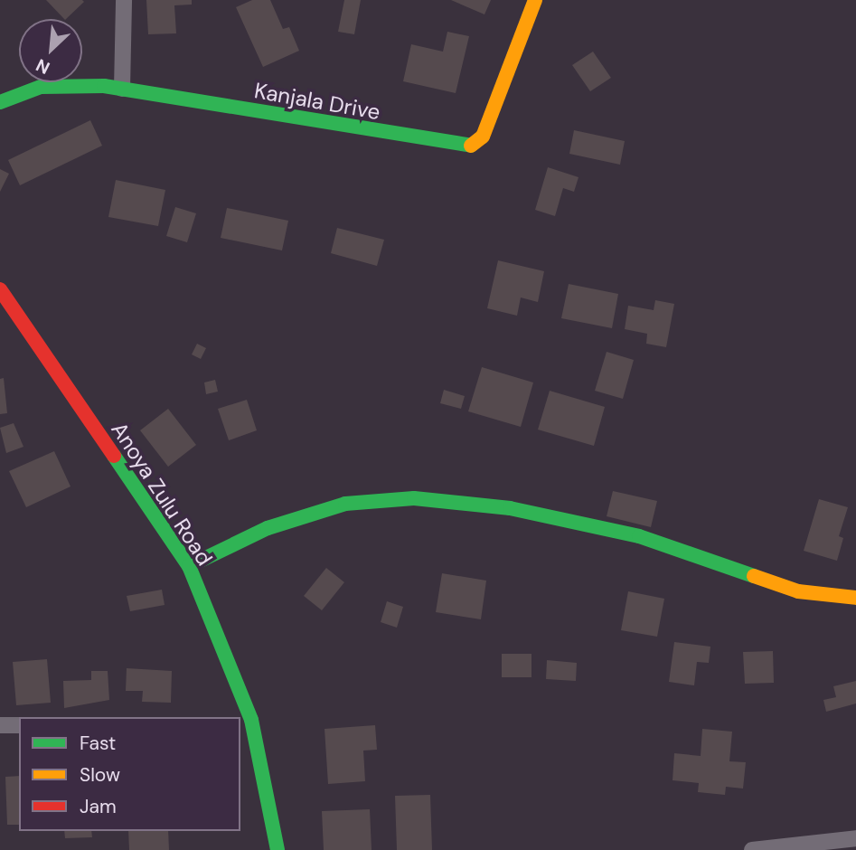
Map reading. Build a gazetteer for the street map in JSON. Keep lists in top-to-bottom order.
{
  "streets": {
    "street": ["Kanjala Drive", "Anoya Zulu Road"]
  },
  "legend": ["Fast", "Slow", "Jam"],
  "north": "bottom left"
}
